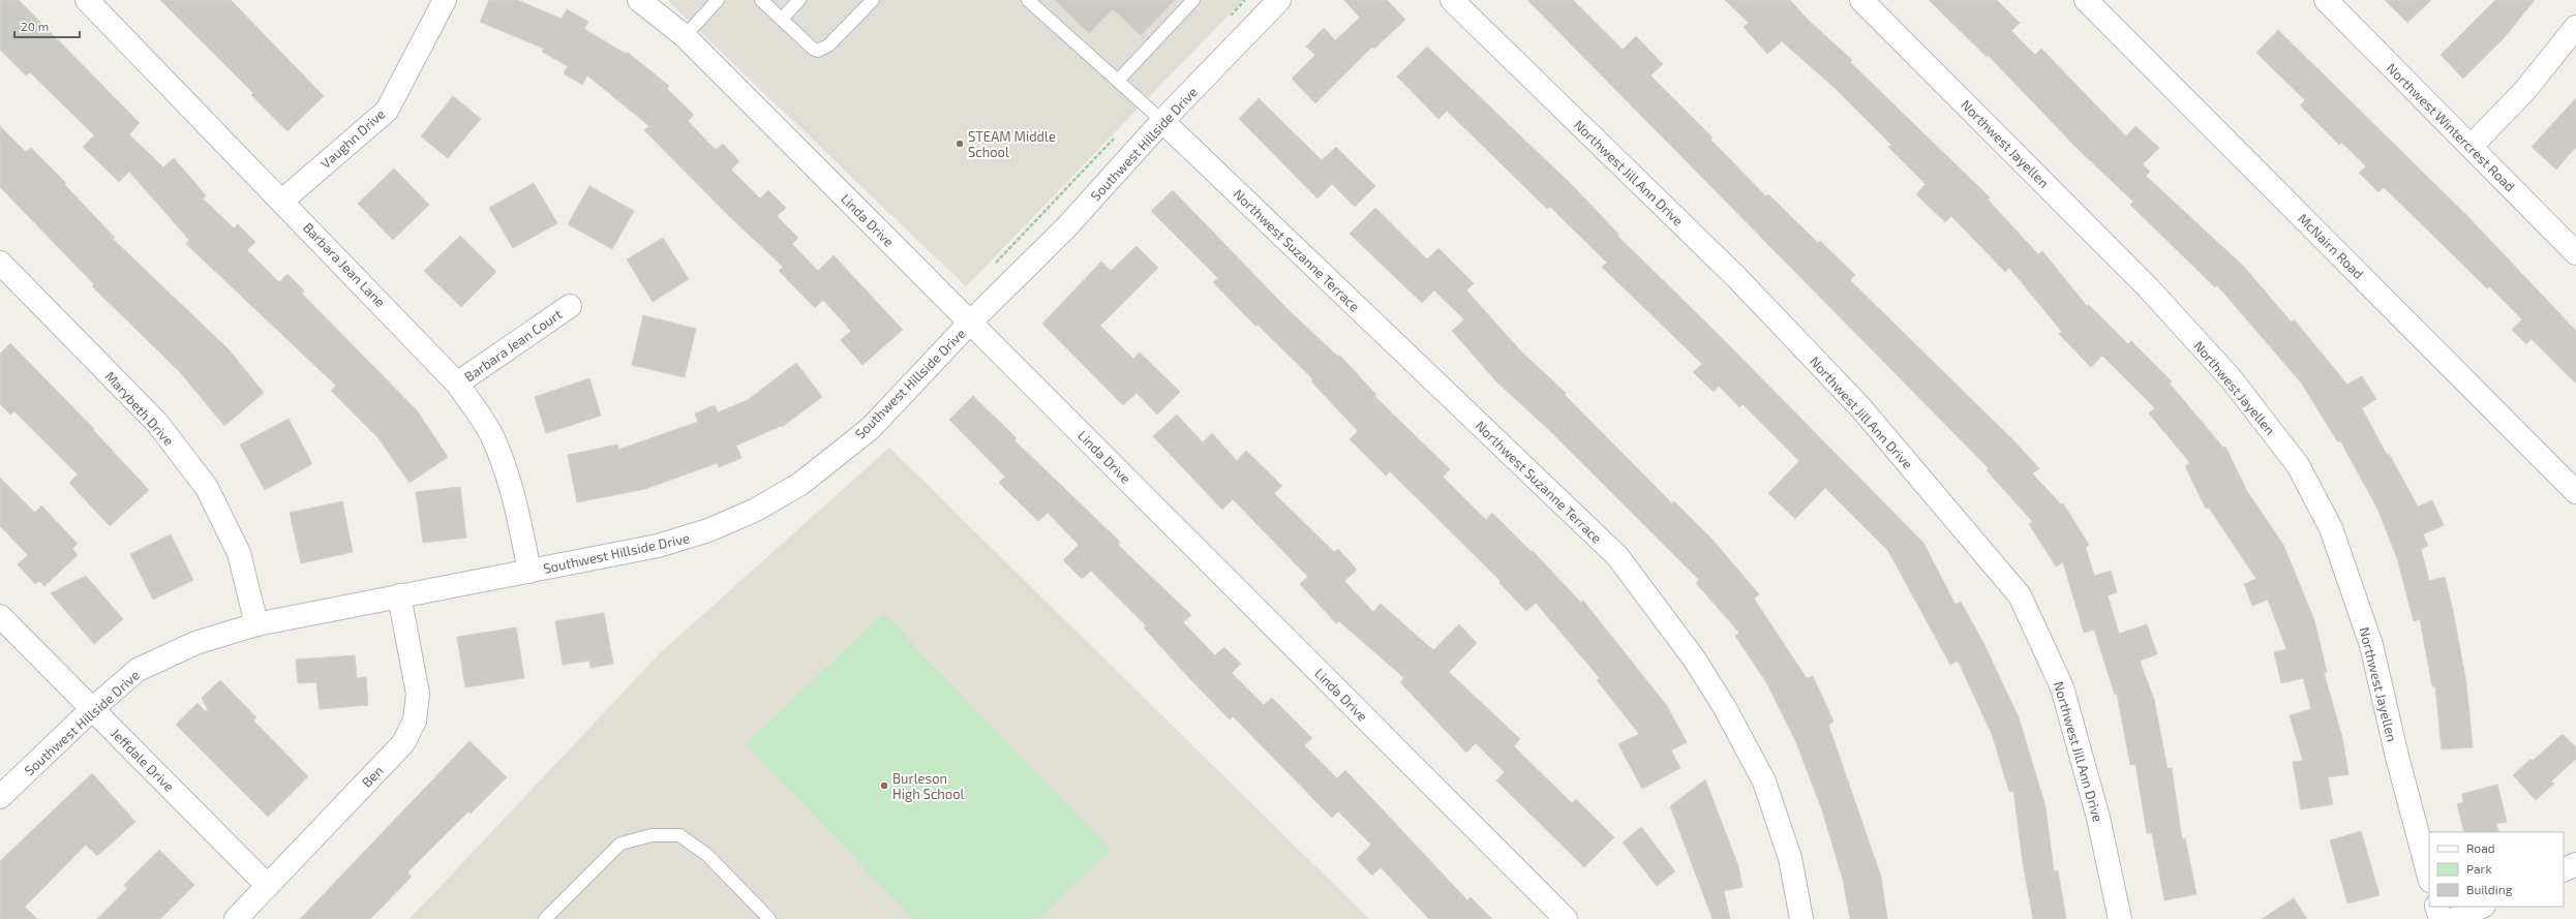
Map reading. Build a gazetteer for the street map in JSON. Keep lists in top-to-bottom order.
{
  "streets": {
    "street": [
      "Northwest Wintercrest Road",
      "Vaughn Drive",
      "Southwest Hillside Drive",
      "Northwest Jayellen",
      "Northwest Jill Ann Drive",
      "Linda Drive",
      "McNairn Road",
      "Northwest Suzanne Terrace",
      "Barbara Jean Lane",
      "Barbara Jean Court",
      "Marybeth Drive",
      "Jeffdale Drive",
      "Ben"
    ]
  },
  "crossings": [
    ["Vaughn Drive", "Barbara Jean Lane"],
    ["Southwest Hillside Drive", "Linda Drive"],
    ["Southwest Hillside Drive", "Northwest Suzanne Terrace"],
    ["Southwest Hillside Drive", "Barbara Jean Lane"],
    ["Southwest Hillside Drive", "Marybeth Drive"],
    ["Southwest Hillside Drive", "Jeffdale Drive"],
    ["Southwest Hillside Drive", "Ben"],
    ["Barbara Jean Lane", "Barbara Jean Court"],
    ["Jeffdale Drive", "Ben"]
  ],
  "places": ["STEAM Middle School", "Burleson High School"],
  "legend": ["Road", "Park", "Building"],
  "scale_bar": "20 m"
}
